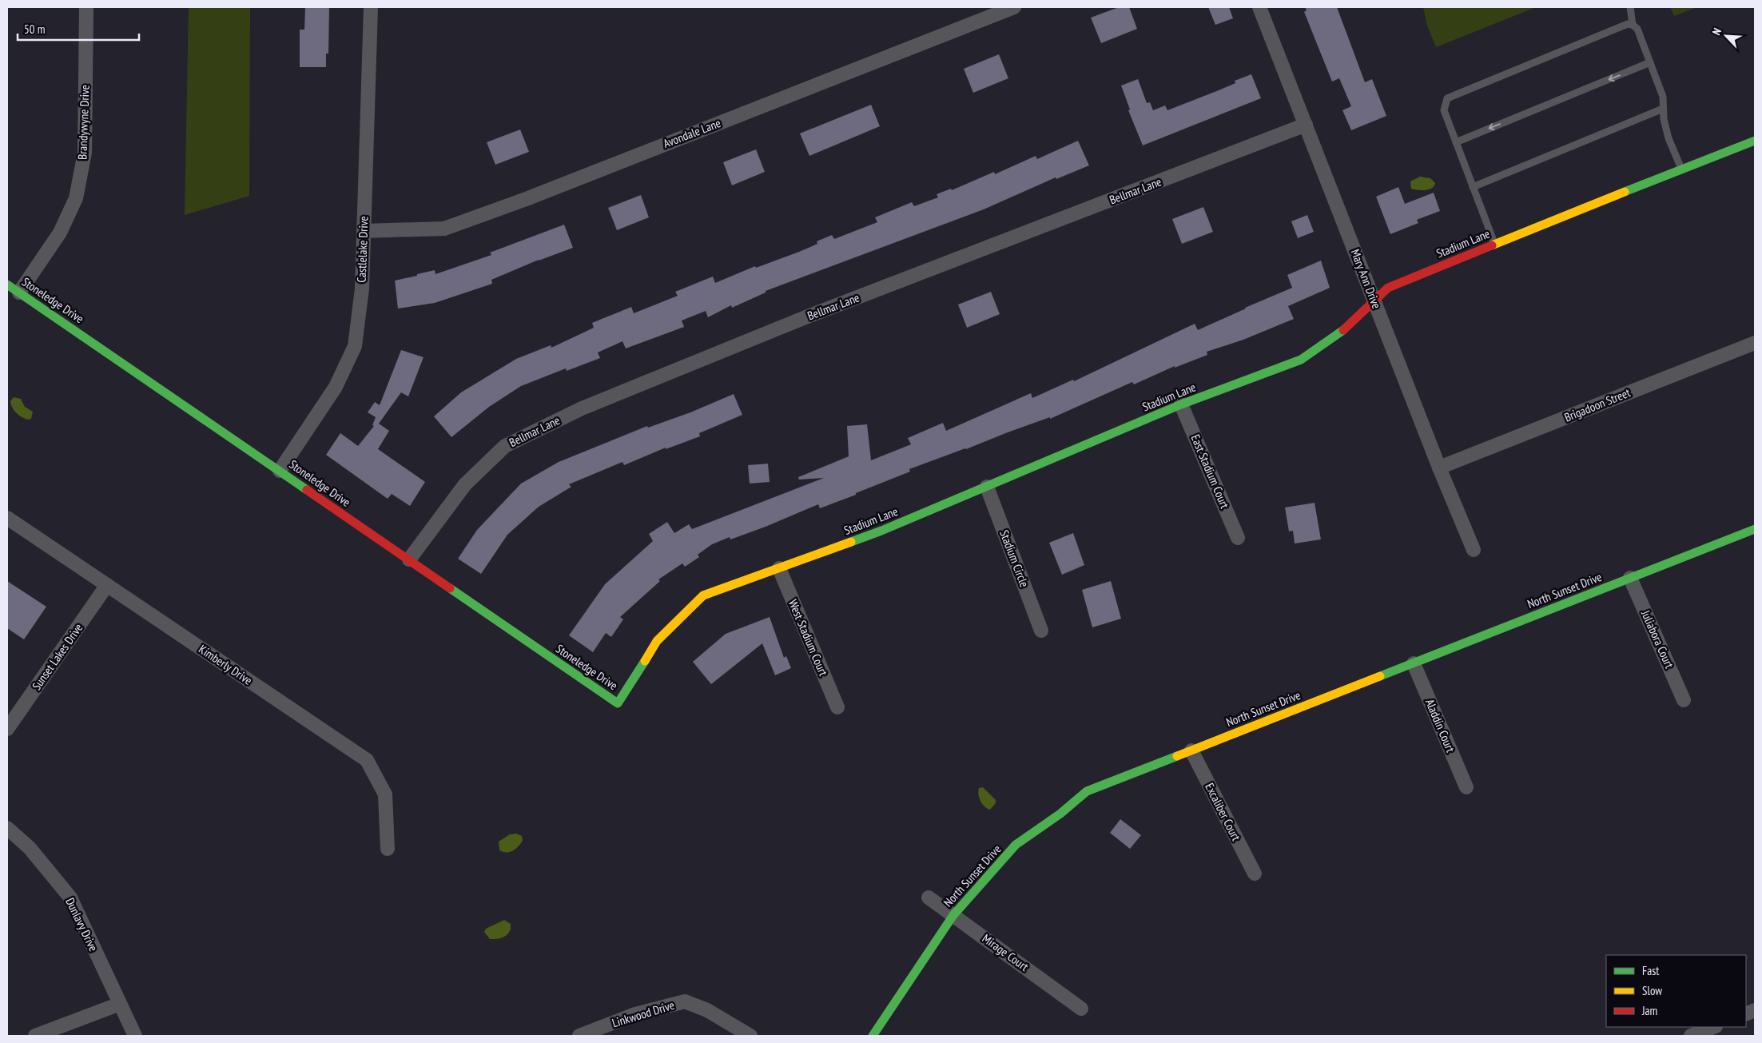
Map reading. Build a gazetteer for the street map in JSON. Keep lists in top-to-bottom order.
{
  "streets": {
    "street": [
      "Brandywyne Drive",
      "Avondale Lane",
      "Bellmar Lane",
      "Stadium Lane",
      "Castlelake Drive",
      "Mary Ann Drive",
      "Stoneledge Drive",
      "Brigadoon Street",
      "East Stadium Court",
      "Stadium Circle",
      "North Sunset Drive",
      "West Stadium Court",
      "Juliabora Court",
      "Sunset Lakes Drive",
      "Kimberly Drive",
      "Aladdin Court",
      "Excaliber Court",
      "Dunlavy Drive",
      "Mirage Court",
      "Linkwood Drive"
    ]
  },
  "crossings": [
    ["Brandywyne Drive", "Stoneledge Drive"],
    ["Avondale Lane", "Castlelake Drive"],
    ["Bellmar Lane", "Mary Ann Drive"],
    ["Bellmar Lane", "Stoneledge Drive"],
    ["Stadium Lane", "Mary Ann Drive"],
    ["Stadium Lane", "Stoneledge Drive"],
    ["Stadium Lane", "East Stadium Court"],
    ["Stadium Lane", "Stadium Circle"],
    ["Stadium Lane", "West Stadium Court"],
    ["Castlelake Drive", "Stoneledge Drive"],
    ["Mary Ann Drive", "Brigadoon Street"],
    ["North Sunset Drive", "Juliabora Court"],
    ["North Sunset Drive", "Aladdin Court"],
    ["North Sunset Drive", "Excaliber Court"],
    ["North Sunset Drive", "Mirage Court"],
    ["Sunset Lakes Drive", "Kimberly Drive"]
  ],
  "legend": ["Fast", "Slow", "Jam"],
  "scale_bar": "50 m",
  "north": "top left"
}
